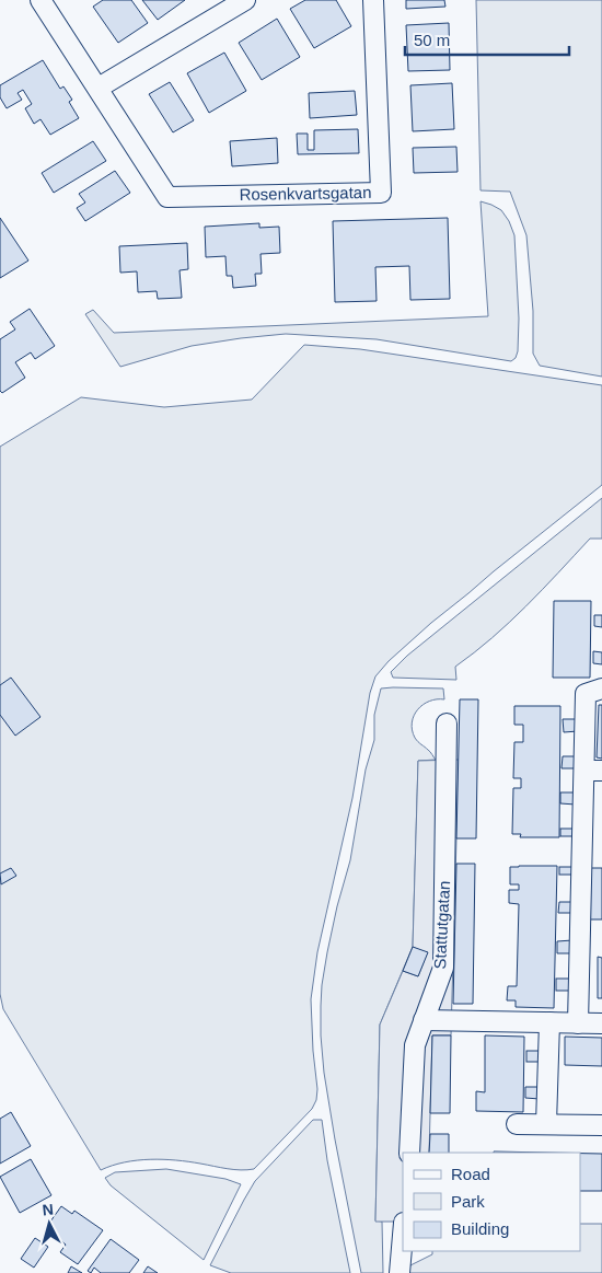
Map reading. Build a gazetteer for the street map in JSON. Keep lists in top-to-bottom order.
{
  "streets": {
    "street": ["Rosenkvartsgatan", "Stattutgatan"]
  },
  "legend": ["Road", "Park", "Building"],
  "scale_bar": "50 m",
  "north": "top"
}
